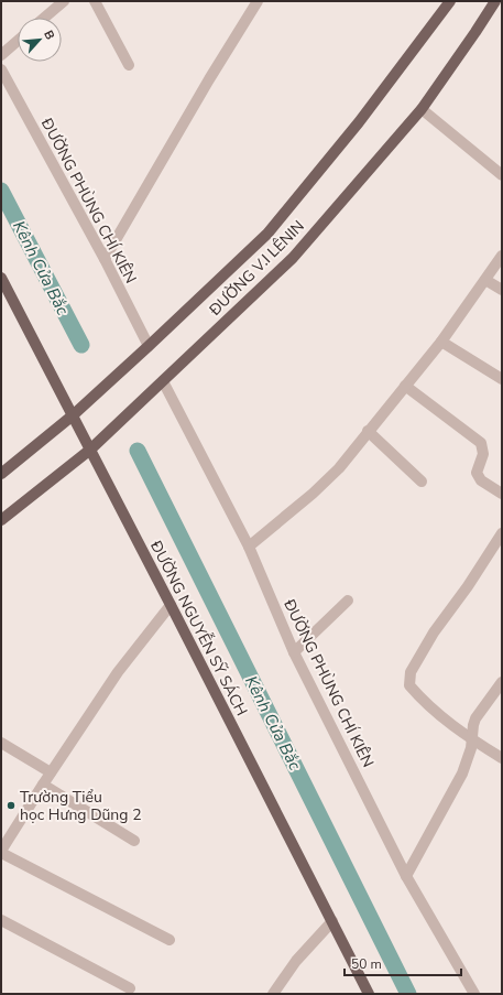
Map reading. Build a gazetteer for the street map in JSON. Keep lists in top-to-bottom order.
{
  "streets": {
    "main road": ["ĐƯỜNG V.I LÊNIN", "ĐƯỜNG NGUYỄN SỸ SÁCH"],
    "street": ["ĐƯỜNG PHÙNG CHÍ KIÊN"]
  },
  "crossings": [
    ["ĐƯỜNG PHÙNG CHÍ KIÊN", "ĐƯỜNG V.I LÊNIN"],
    ["ĐƯỜNG V.I LÊNIN", "ĐƯỜNG NGUYỄN SỸ SÁCH"]
  ],
  "water": ["Kênh Cửa Bắc"],
  "places": ["Trường Tiểu học Hưng Dũng 2"],
  "scale_bar": "50 m",
  "north": "top right"
}
